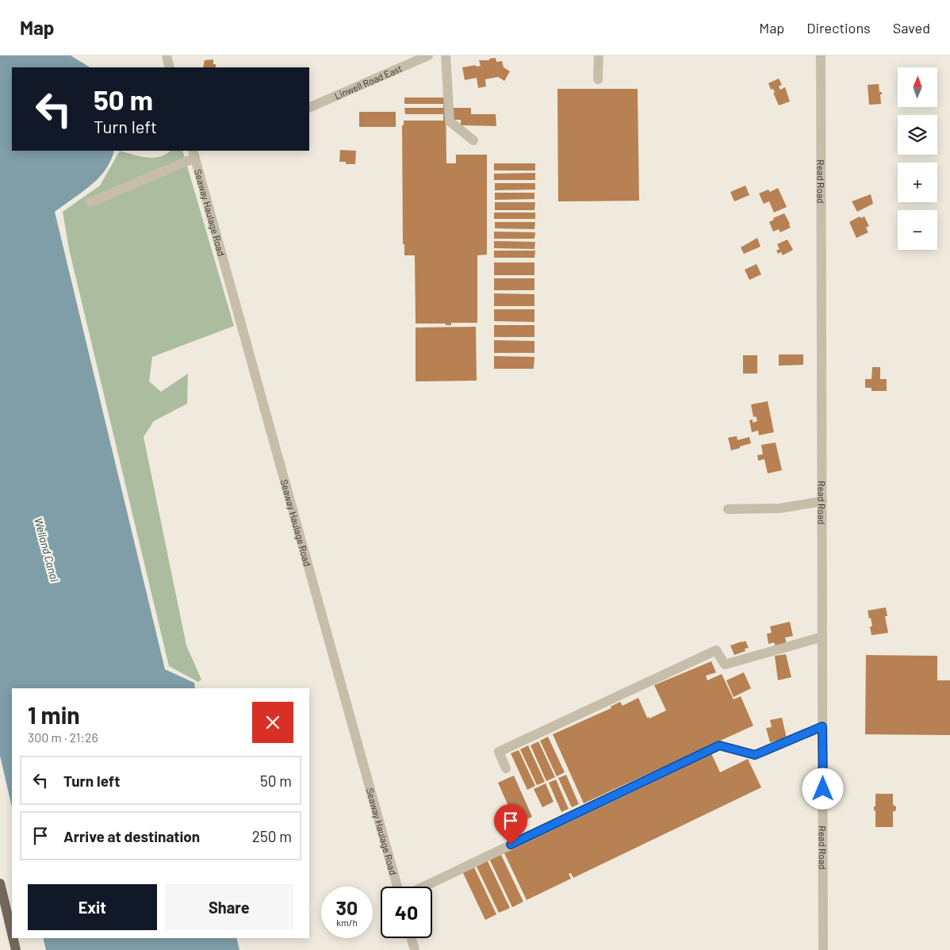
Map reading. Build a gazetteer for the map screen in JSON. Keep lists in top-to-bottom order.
{
  "streets": {
    "street": ["Linwell Road East", "Read Road", "Seaway Haulage Road"]
  },
  "water": ["Welland Canal"],
  "north": "top",
  "page": {
    "header": "Map",
    "nav": ["Map", "Directions", "Saved"],
    "map_buttons": ["+", "−"],
    "turn": ["50 m", "Turn left"],
    "heading": ["1 min", "300 m · 21:26"],
    "list": [
      {
        "name": "Turn left",
        "value": "50 m"
      },
      {
        "name": "Arrive at destination",
        "value": "250 m"
      }
    ],
    "buttons": ["Exit", "Share"],
    "speed": "30 km/h",
    "limit": "40"
  }
}
